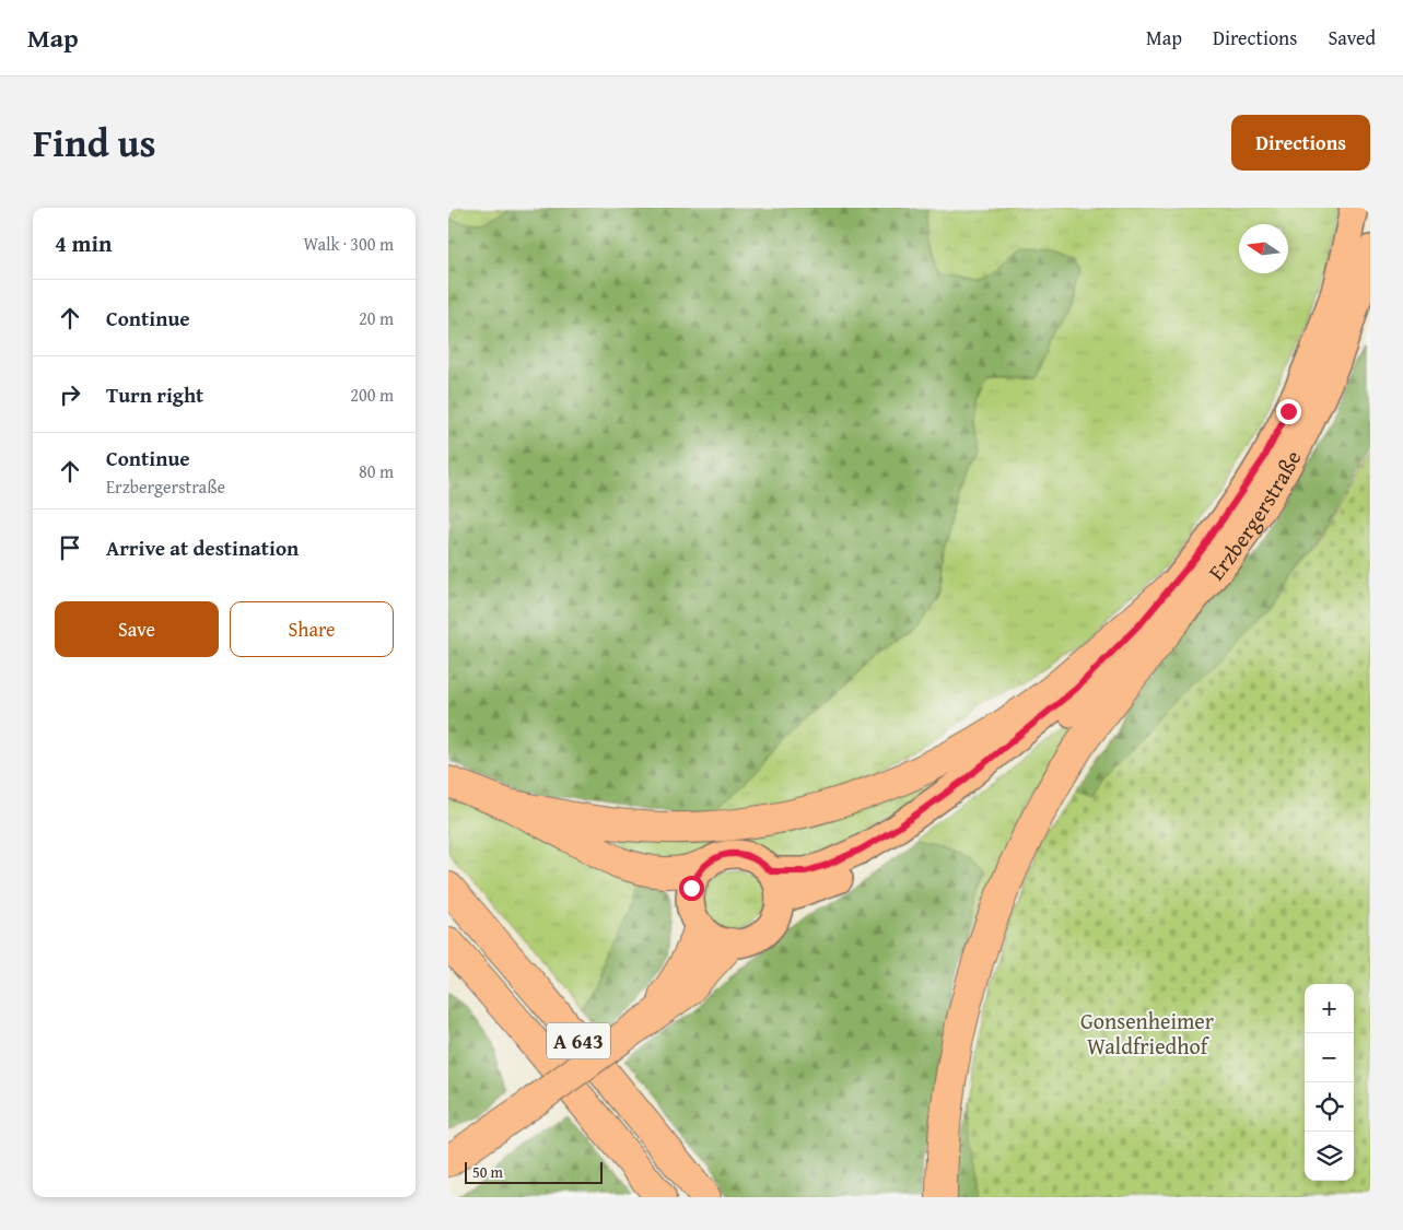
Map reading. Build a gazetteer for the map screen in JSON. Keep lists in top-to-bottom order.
{
  "streets": {
    "highway": ["A 643"],
    "main road": ["Erzbergerstraße"]
  },
  "parks": ["Gonsenheimer Waldfriedhof"],
  "scale_bar": "50 m",
  "north": "left",
  "page": {
    "header": "Map",
    "nav": ["Map", "Directions", "Saved"],
    "title": "Find us",
    "buttons": [
      "Directions",
      ["Save", "Share"]
    ],
    "heading": ["4 min", "Walk · 300 m"],
    "list": [
      ["Continue", "20 m"],
      ["Turn right", "200 m"],
      ["Continue", "Erzbergerstraße", "80 m"],
      "Arrive at destination"
    ],
    "map_buttons": ["+", "−"],
    "scale": "50 m"
  }
}
